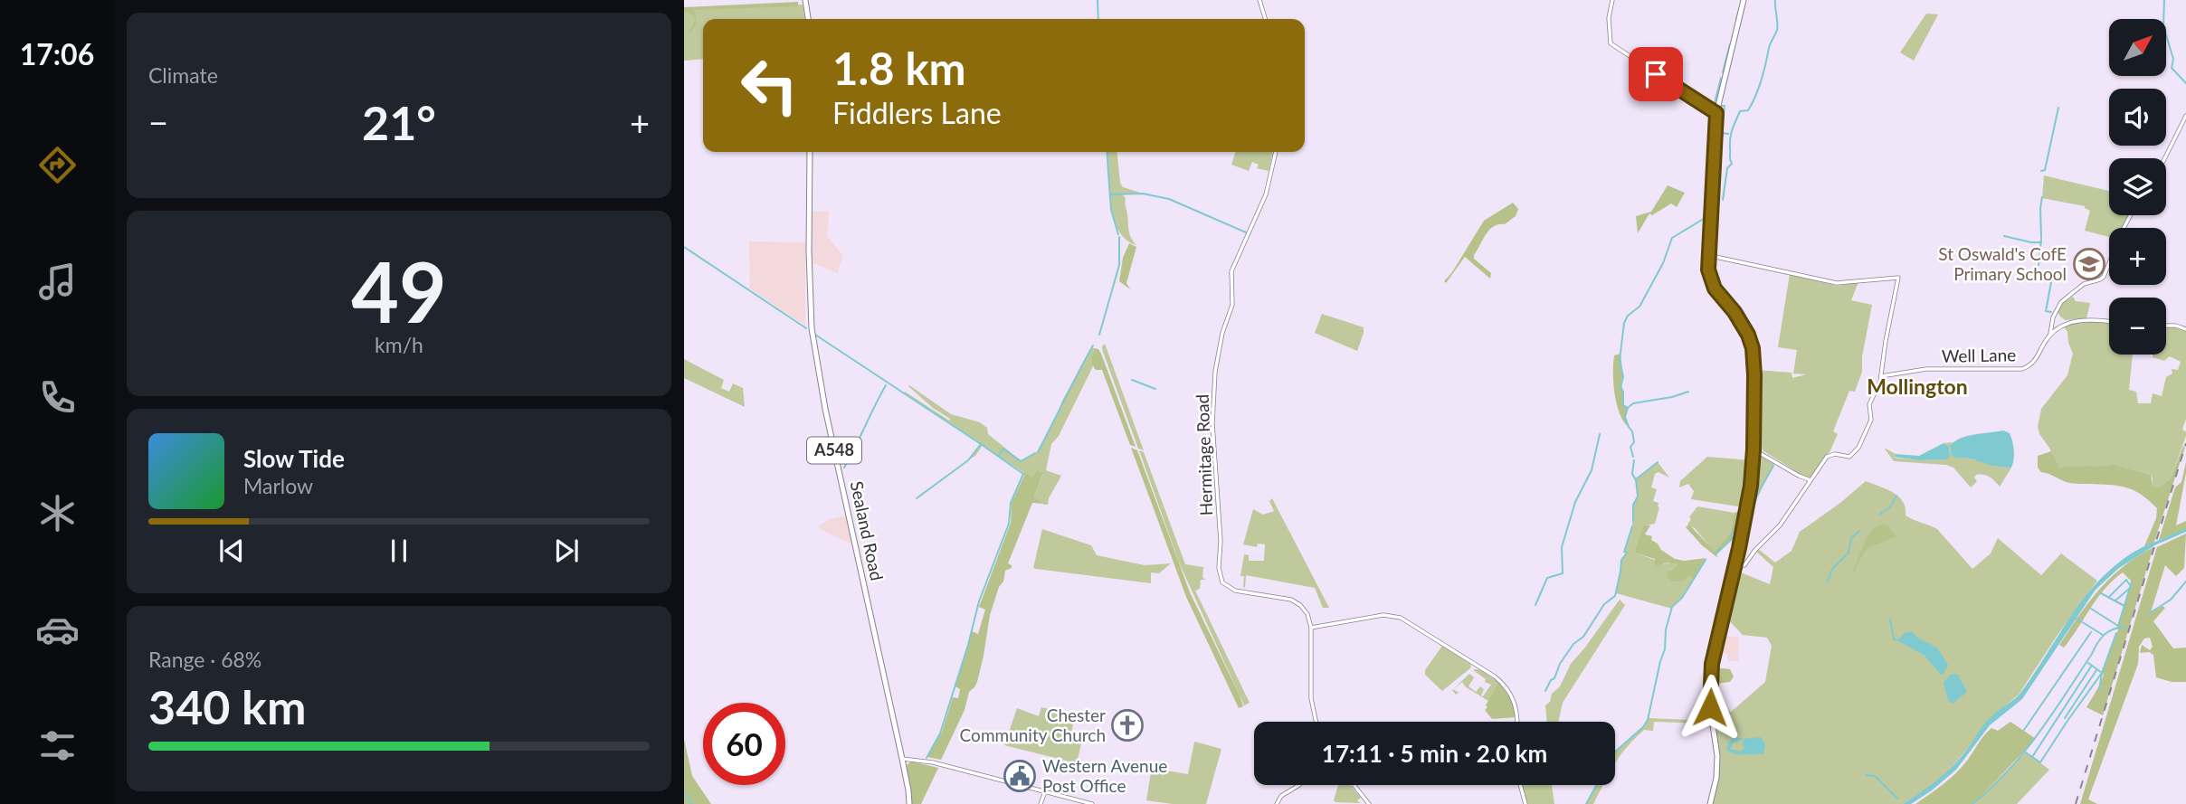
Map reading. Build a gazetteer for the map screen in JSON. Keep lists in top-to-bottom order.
{
  "streets": {
    "main road": ["A548", "Sealand Road"],
    "street": ["Well Lane", "Hermitage Road"]
  },
  "districts": ["Mollington"],
  "places": {
    "school or university": ["St Oswald's CofE Primary School"],
    "church": ["Chester Community Church"],
    "public building": ["Western Avenue Post Office"]
  },
  "north": "top right",
  "page": {
    "tabs": "17:06",
    "tile": [
      "Climate",
      ["49", "km/h"],
      ["Range · 68%", "340 km"]
    ],
    "map_buttons": ["+", "−"],
    "turn": ["1.8 km", "Fiddlers Lane"],
    "heat": ["−", "21°", "+"],
    "song": ["Slow Tide", "Marlow"],
    "limit": "60",
    "trip": "17:11 · 5 min · 2.0 km"
  }
}
